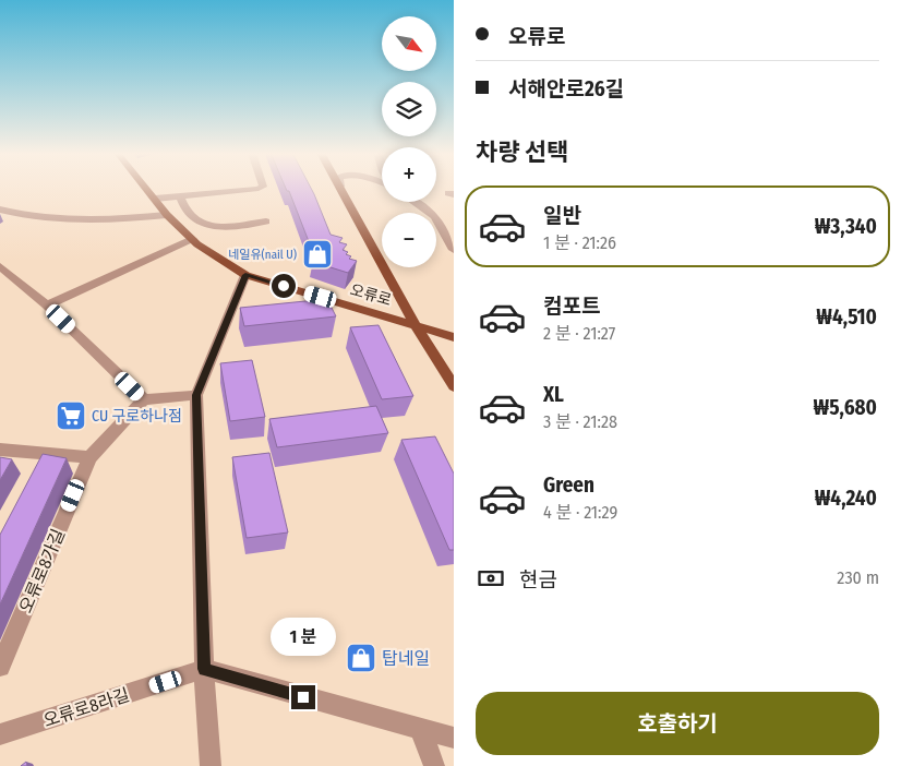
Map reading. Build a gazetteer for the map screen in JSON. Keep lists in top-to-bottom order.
{
  "streets": {
    "main road": ["오류로"],
    "street": ["오류로8가길", "오류로8라길"]
  },
  "places": {
    "shop": ["네일유(nail U)", "탑네일"],
    "supermarket": ["CU 구로하나점"]
  },
  "north": "bottom right",
  "page": {
    "banner": ["오류로", "서해안로26길"],
    "map_buttons": ["+", "−"],
    "heading": "차량 선택",
    "list": [
      {
        "name": "일반",
        "note": "1 분 · 21:26",
        "value": "₩3,340"
      },
      {
        "name": "컴포트",
        "note": "2 분 · 21:27",
        "value": "₩4,510"
      },
      {
        "name": "XL",
        "note": "3 분 · 21:28",
        "value": "₩5,680"
      },
      {
        "name": "Green",
        "note": "4 분 · 21:29",
        "value": "₩4,240"
      }
    ],
    "pay": ["현금", "230 m"],
    "bubble": "1 분",
    "buttons": "호출하기"
  }
}
